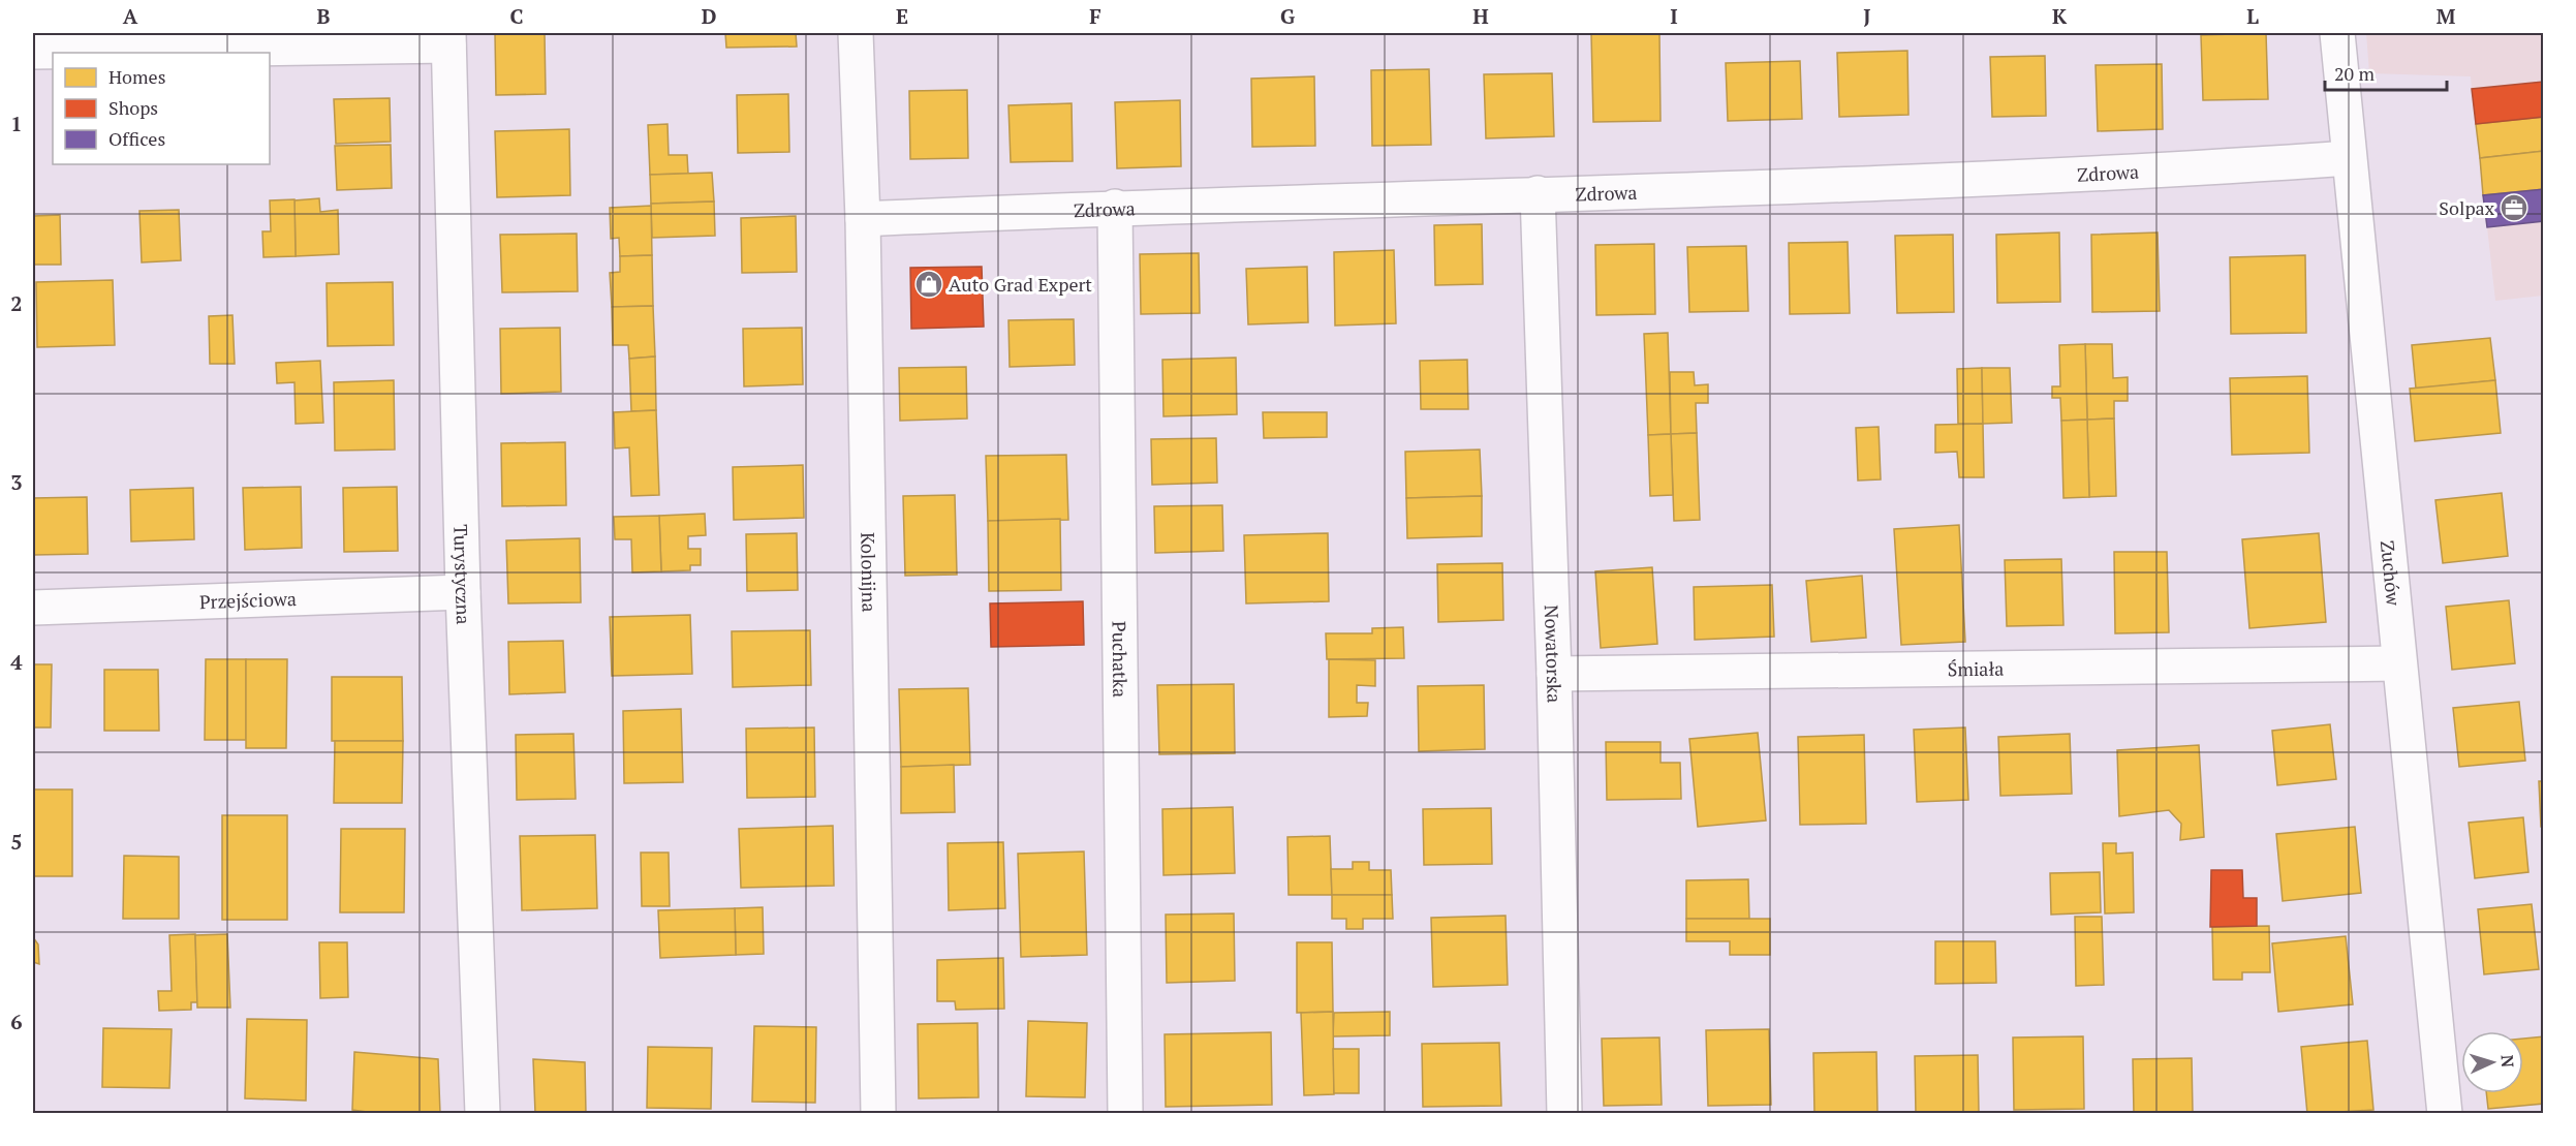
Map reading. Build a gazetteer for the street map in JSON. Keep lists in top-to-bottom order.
{
  "streets": {
    "street": [
      "Zdrowa",
      "Kolonijna",
      "Turystyczna",
      "Zuchów",
      "Przejściowa",
      "Nowatorska",
      "Puchatka",
      "Śmiała"
    ]
  },
  "crossings": [
    ["Zdrowa", "Kolonijna"],
    ["Zdrowa", "Zuchów"],
    ["Zdrowa", "Nowatorska"],
    ["Zdrowa", "Puchatka"],
    ["Turystyczna", "Przejściowa"],
    ["Zuchów", "Śmiała"],
    ["Nowatorska", "Śmiała"]
  ],
  "places": {
    "office": ["Solpax"],
    "shop": ["Auto Grad Expert"]
  },
  "legend": ["Homes", "Shops", "Offices"],
  "scale_bar": "20 m",
  "north": "right",
  "grid": {
    "columns": [
      "A",
      "B",
      "C",
      "D",
      "E",
      "F",
      "G",
      "H",
      "I",
      "J",
      "K",
      "L",
      "M"
    ],
    "rows": [
      "1",
      "2",
      "3",
      "4",
      "5",
      "6"
    ]
  }
}
